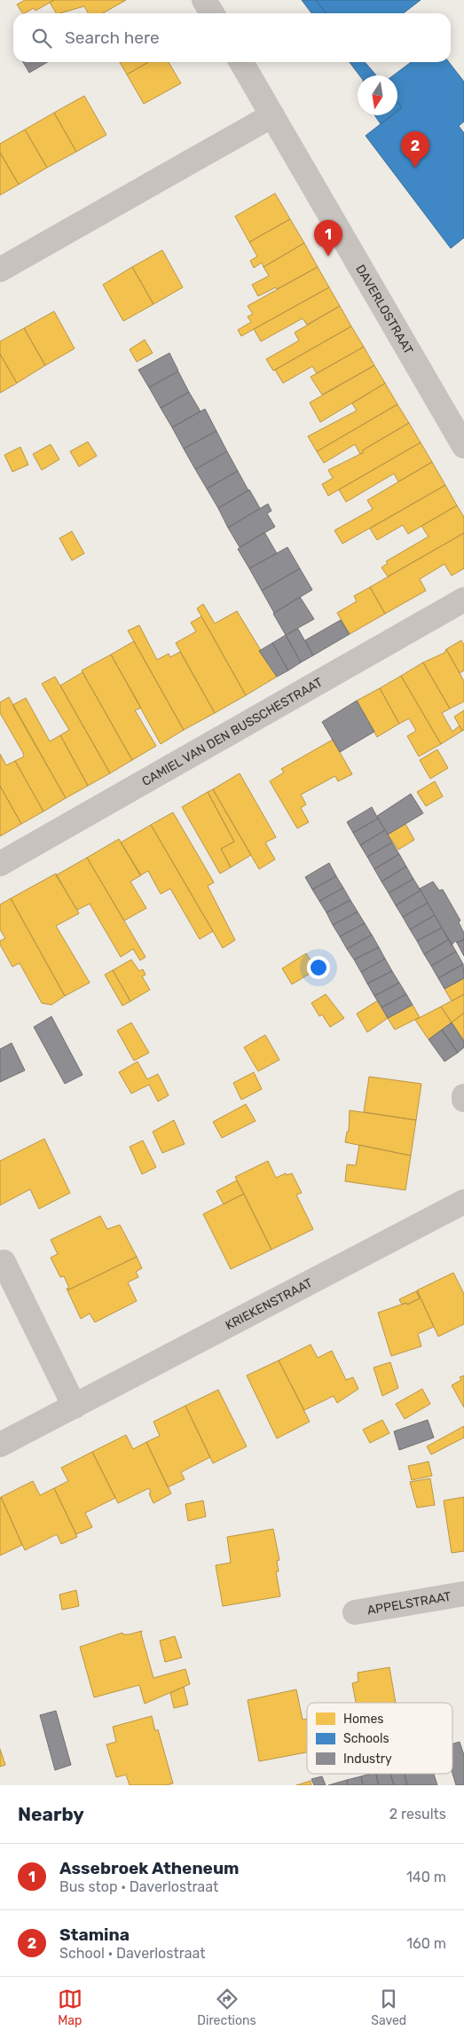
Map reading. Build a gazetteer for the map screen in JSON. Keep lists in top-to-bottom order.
{
  "streets": {
    "street": [
      "DAVERLOSTRAAT",
      "CAMIEL VAN DEN BUSSCHESTRAAT",
      "KRIEKENSTRAAT",
      "APPELSTRAAT"
    ]
  },
  "legend": ["Homes", "Schools", "Industry"],
  "north": "bottom",
  "page": {
    "search": "Search here",
    "pins": ["2", "1"],
    "heading": ["Nearby", "2 results"],
    "list": [
      {
        "mark": "1",
        "name": "Assebroek Atheneum",
        "note": "Bus stop · Daverlostraat",
        "value": "140 m"
      },
      {
        "mark": "2",
        "name": "Stamina",
        "note": "School · Daverlostraat",
        "value": "160 m"
      }
    ],
    "nav": ["Map", "Directions", "Saved"]
  }
}
